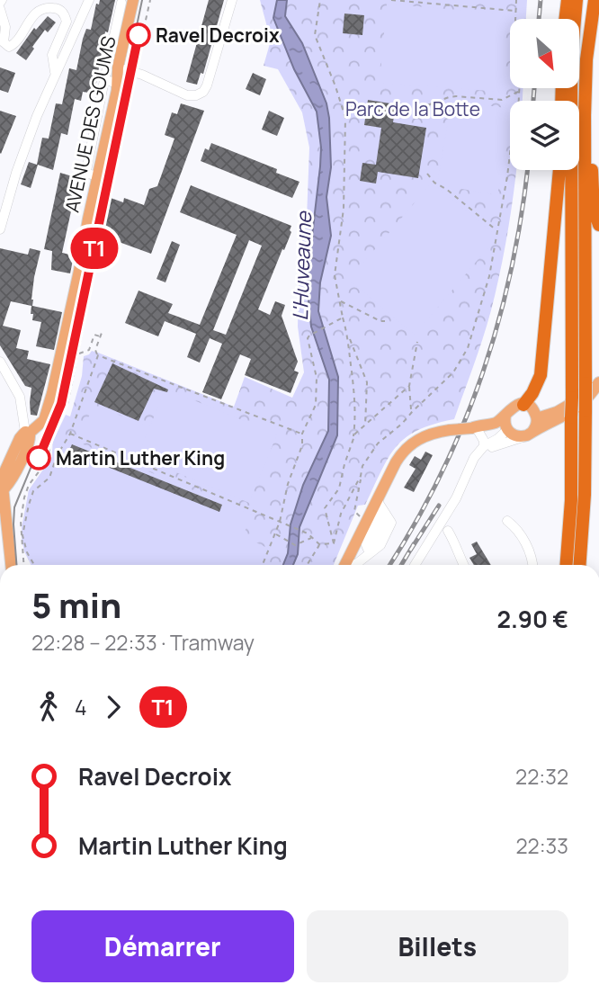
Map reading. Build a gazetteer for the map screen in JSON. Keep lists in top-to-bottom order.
{
  "streets": {
    "main road": ["AVENUE DES GOUMS"]
  },
  "water": ["L'Huveaune"],
  "parks": ["Parc de la Botte"],
  "places": ["Ravel Decroix", "Martin Luther King"],
  "lines": ["tram line T1"],
  "north": "bottom right",
  "page": {
    "on_map": "T1",
    "heading": ["5 min", "22:28 – 22:33 · Tramway", "2.90 €"],
    "legs": ["4", "T1"],
    "list": [
      {
        "name": "Ravel Decroix",
        "value": "22:32"
      },
      {
        "name": "Martin Luther King",
        "value": "22:33"
      }
    ],
    "buttons": ["Démarrer", "Billets"]
  }
}
